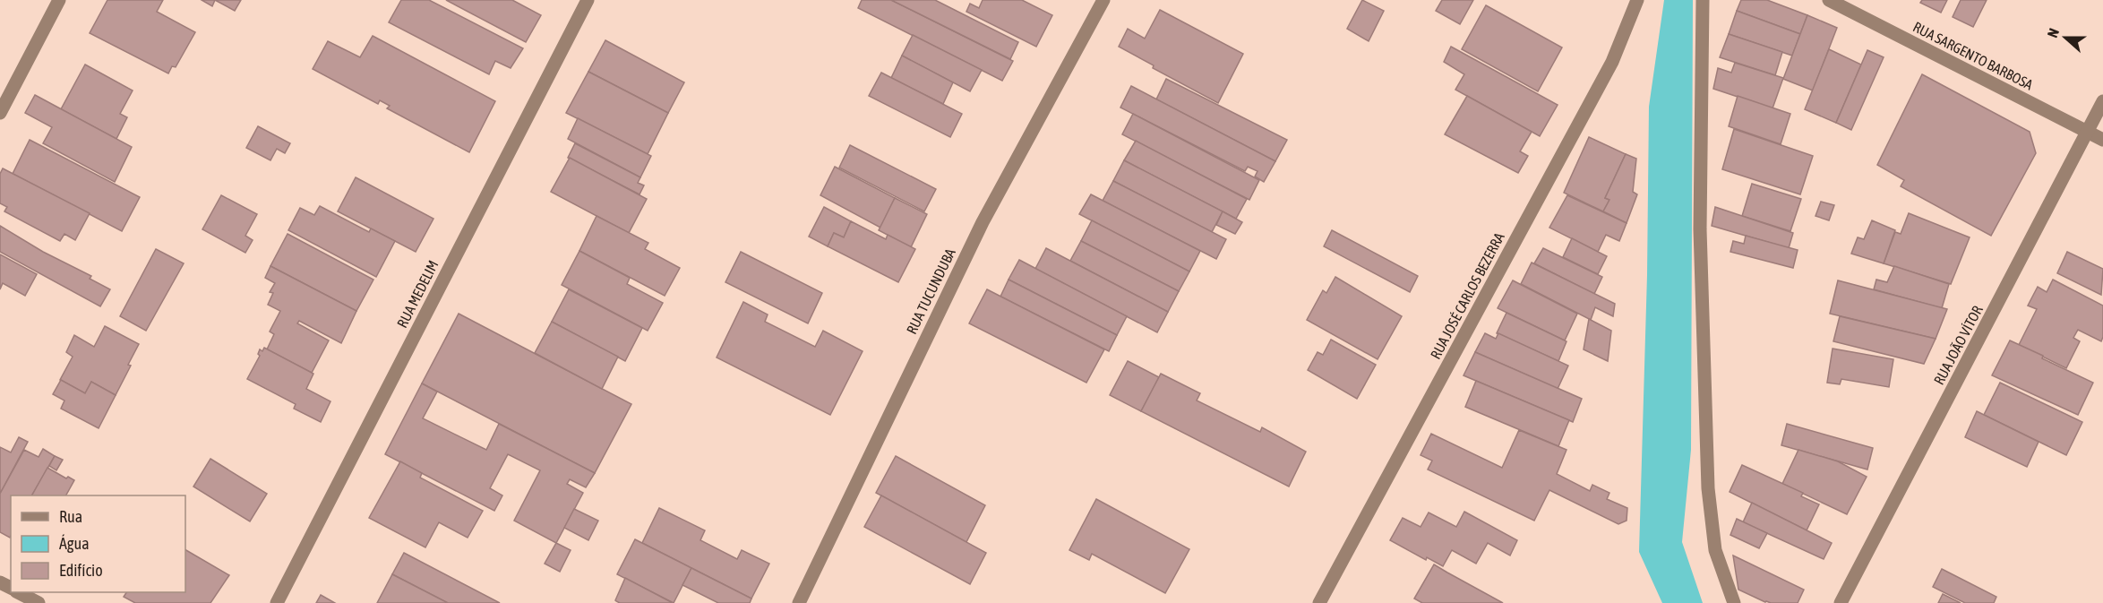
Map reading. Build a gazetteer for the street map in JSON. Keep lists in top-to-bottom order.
{
  "streets": {
    "street": [
      "RUA SARGENTO BARBOSA",
      "RUA TUCUNDUBA",
      "RUA MEDELIM",
      "RUA JOSÉ CARLOS BEZERRA",
      "RUA JOÃO VÍTOR"
    ]
  },
  "crossings": [
    ["RUA SARGENTO BARBOSA", "RUA JOÃO VÍTOR"]
  ],
  "legend": ["Rua", "Água", "Edifício"],
  "north": "left"
}
